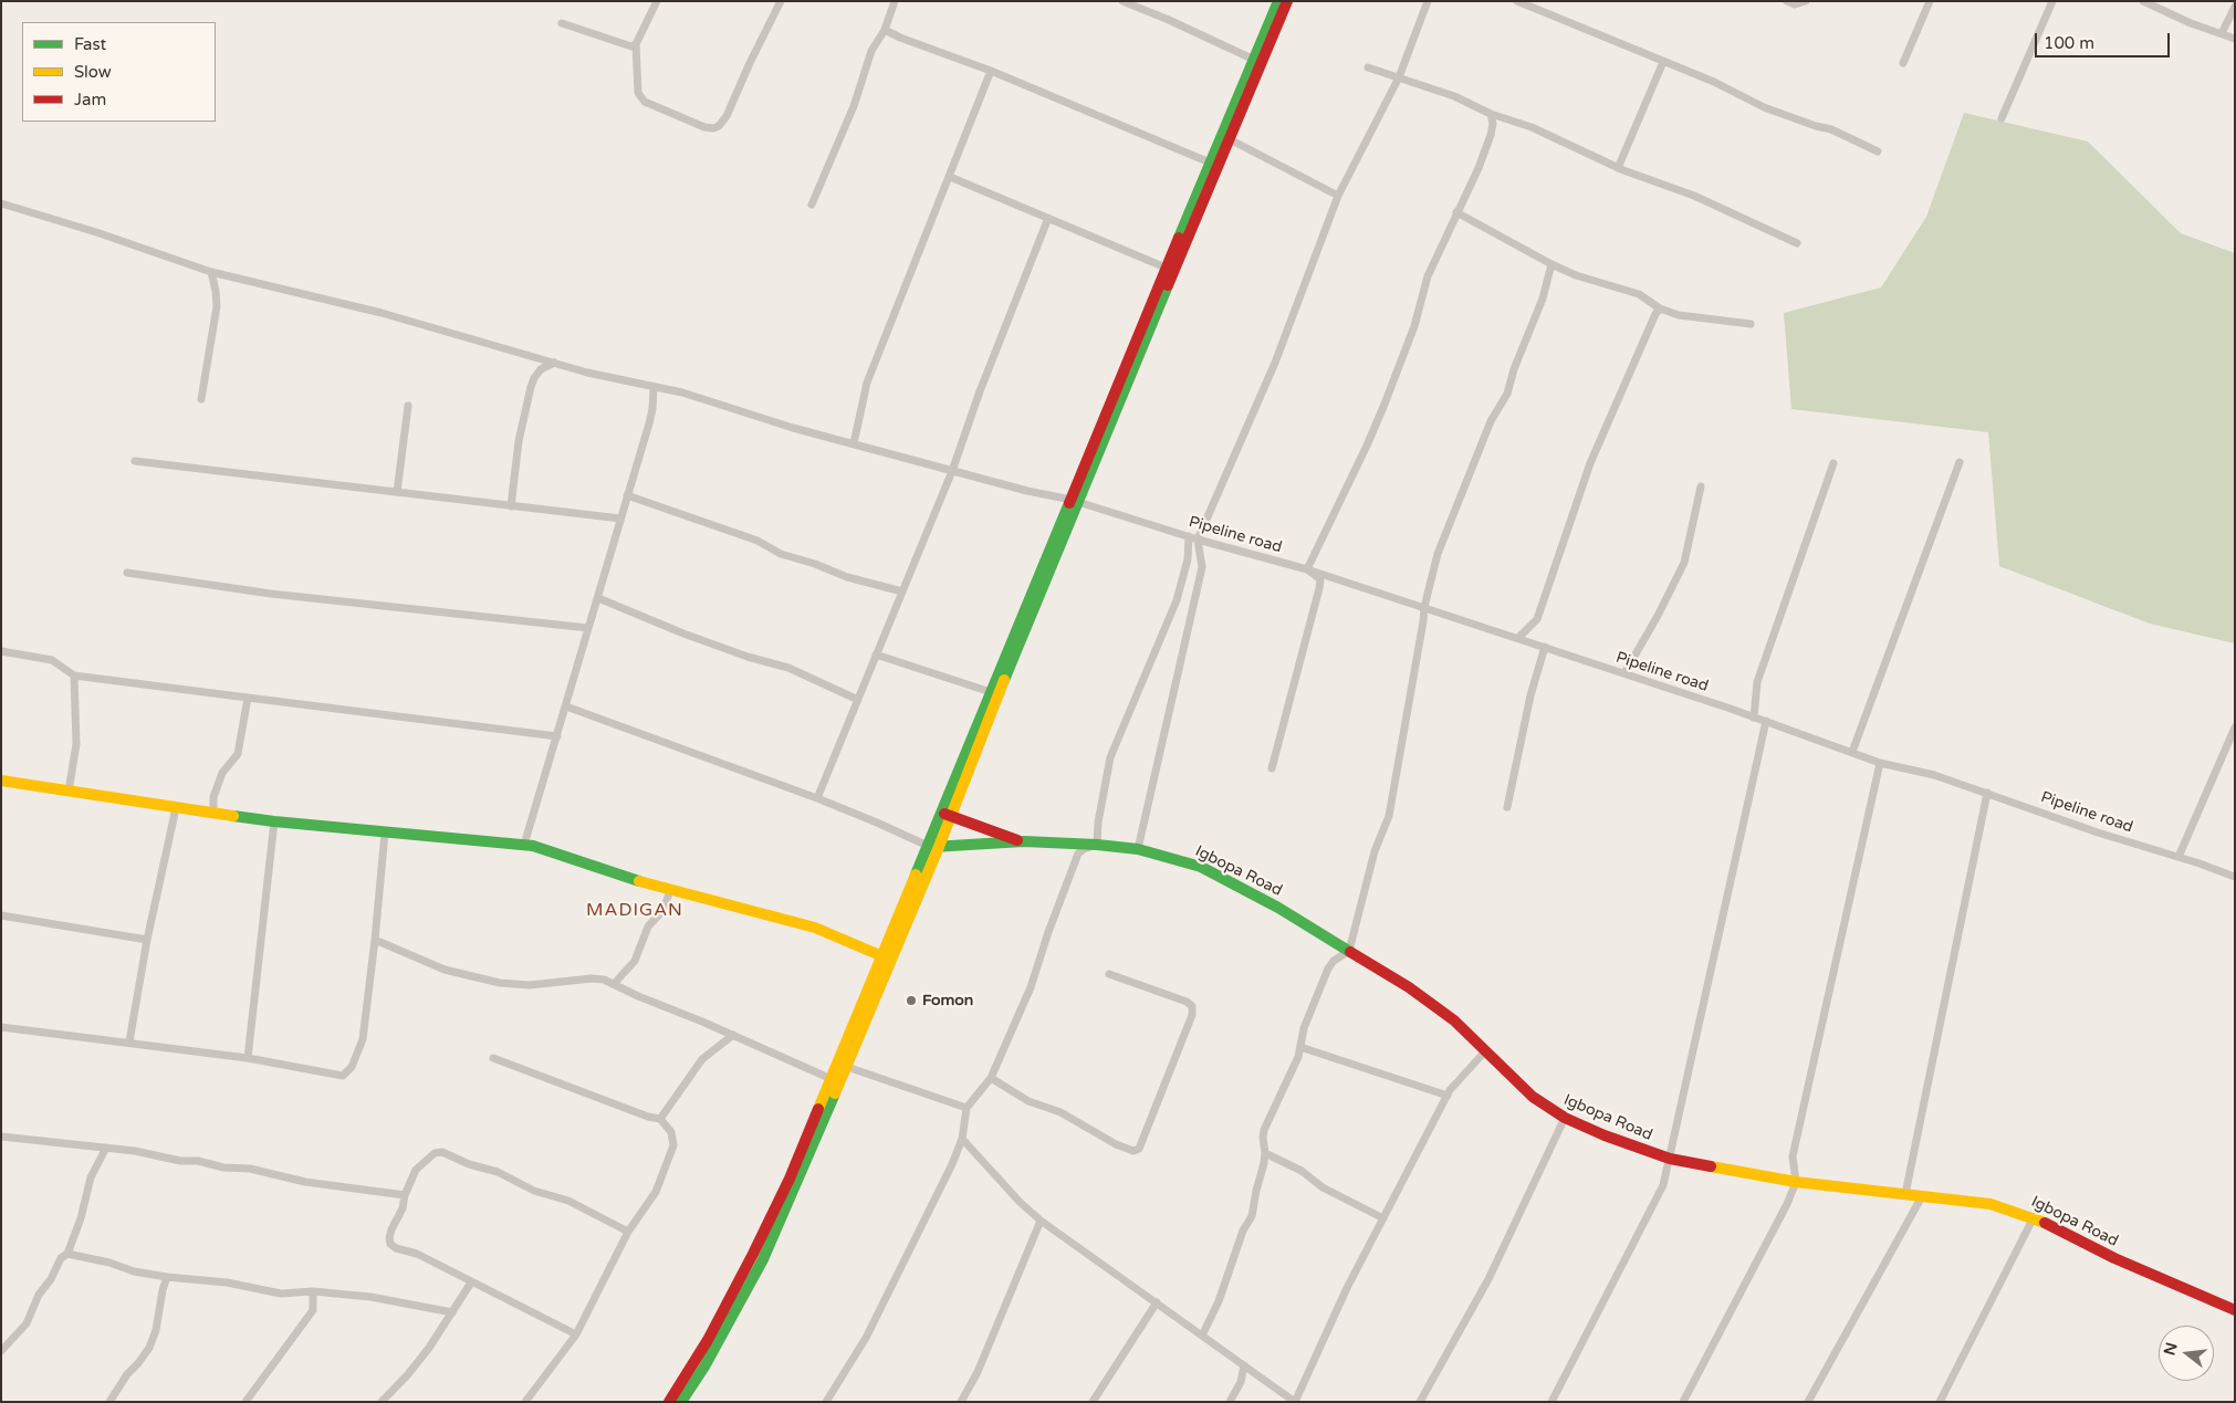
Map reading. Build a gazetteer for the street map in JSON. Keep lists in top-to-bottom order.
{
  "streets": {
    "main road": ["Igbopa Road"],
    "street": ["Pipeline road"]
  },
  "districts": ["MADIGAN"],
  "places": ["Fomon"],
  "legend": ["Fast", "Slow", "Jam"],
  "scale_bar": "100 m",
  "north": "left"
}
